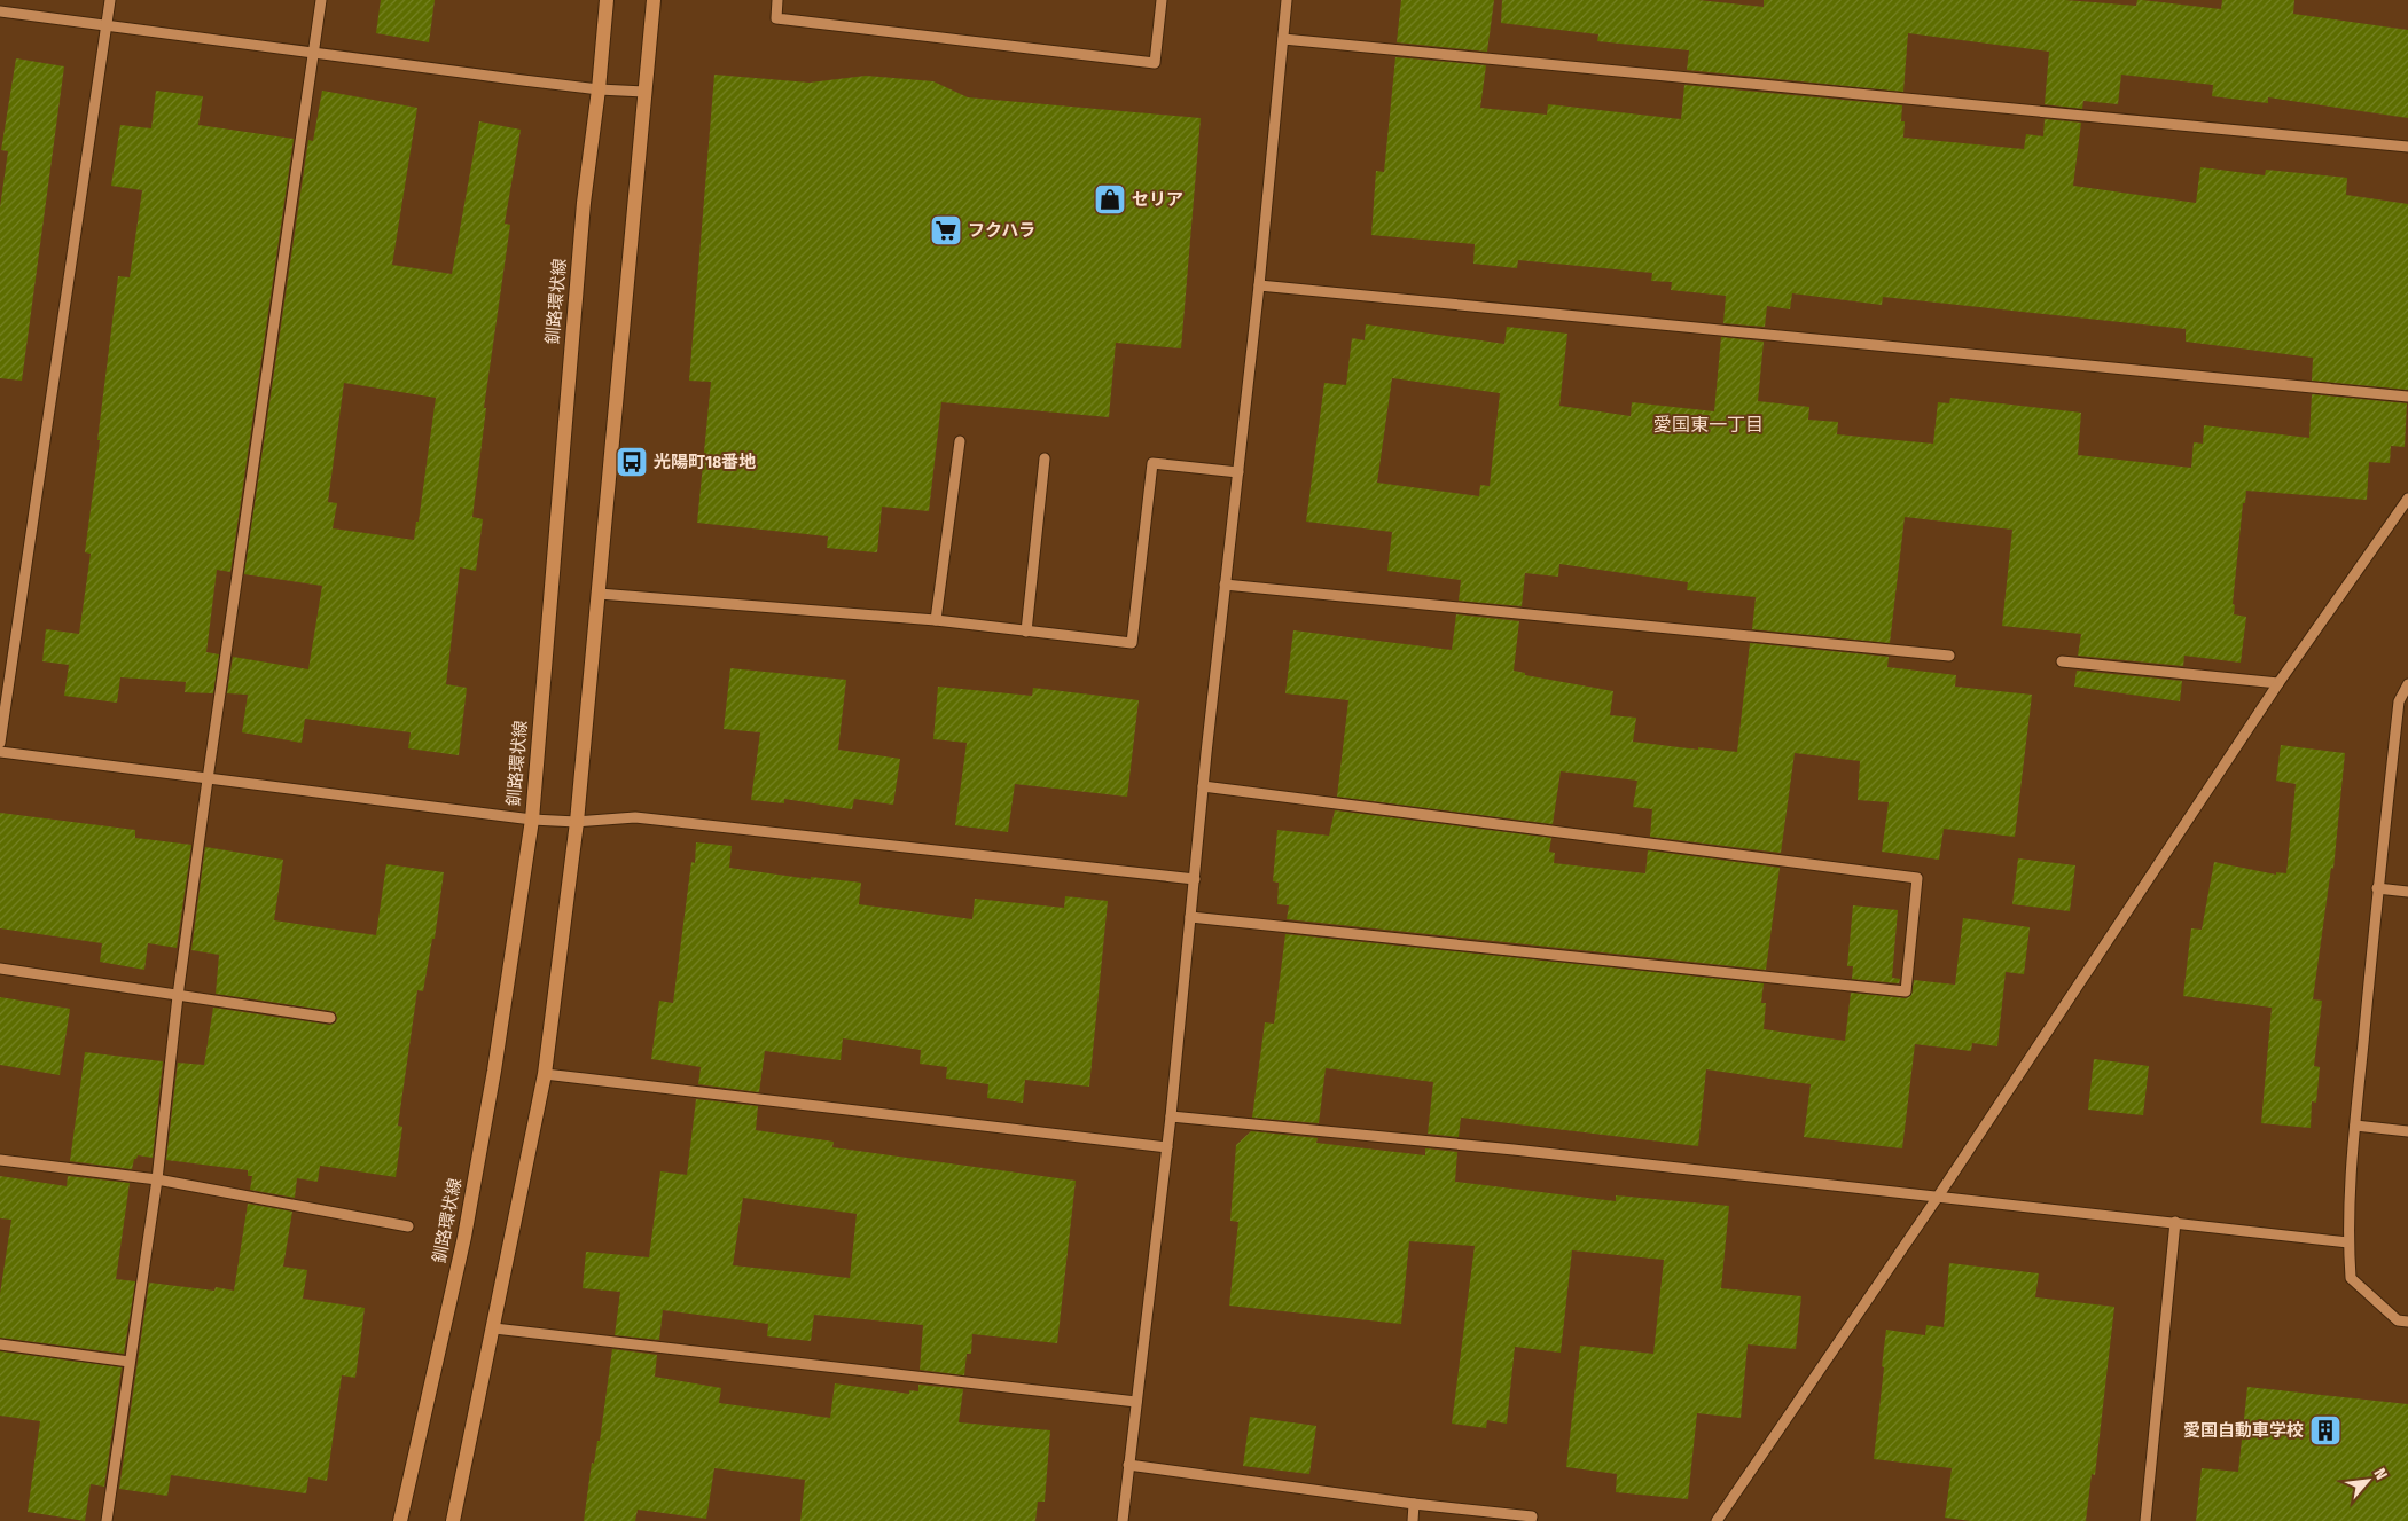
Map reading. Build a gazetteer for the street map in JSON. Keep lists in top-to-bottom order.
{
  "streets": {
    "main road": ["釧路環状線"]
  },
  "districts": ["愛国東一丁目"],
  "places": {
    "shop": ["セリア"],
    "supermarket": ["フクハラ"],
    "bus stop": ["光陽町18番地"],
    "building": ["愛国自動車学校"]
  },
  "north": "top right"
}
